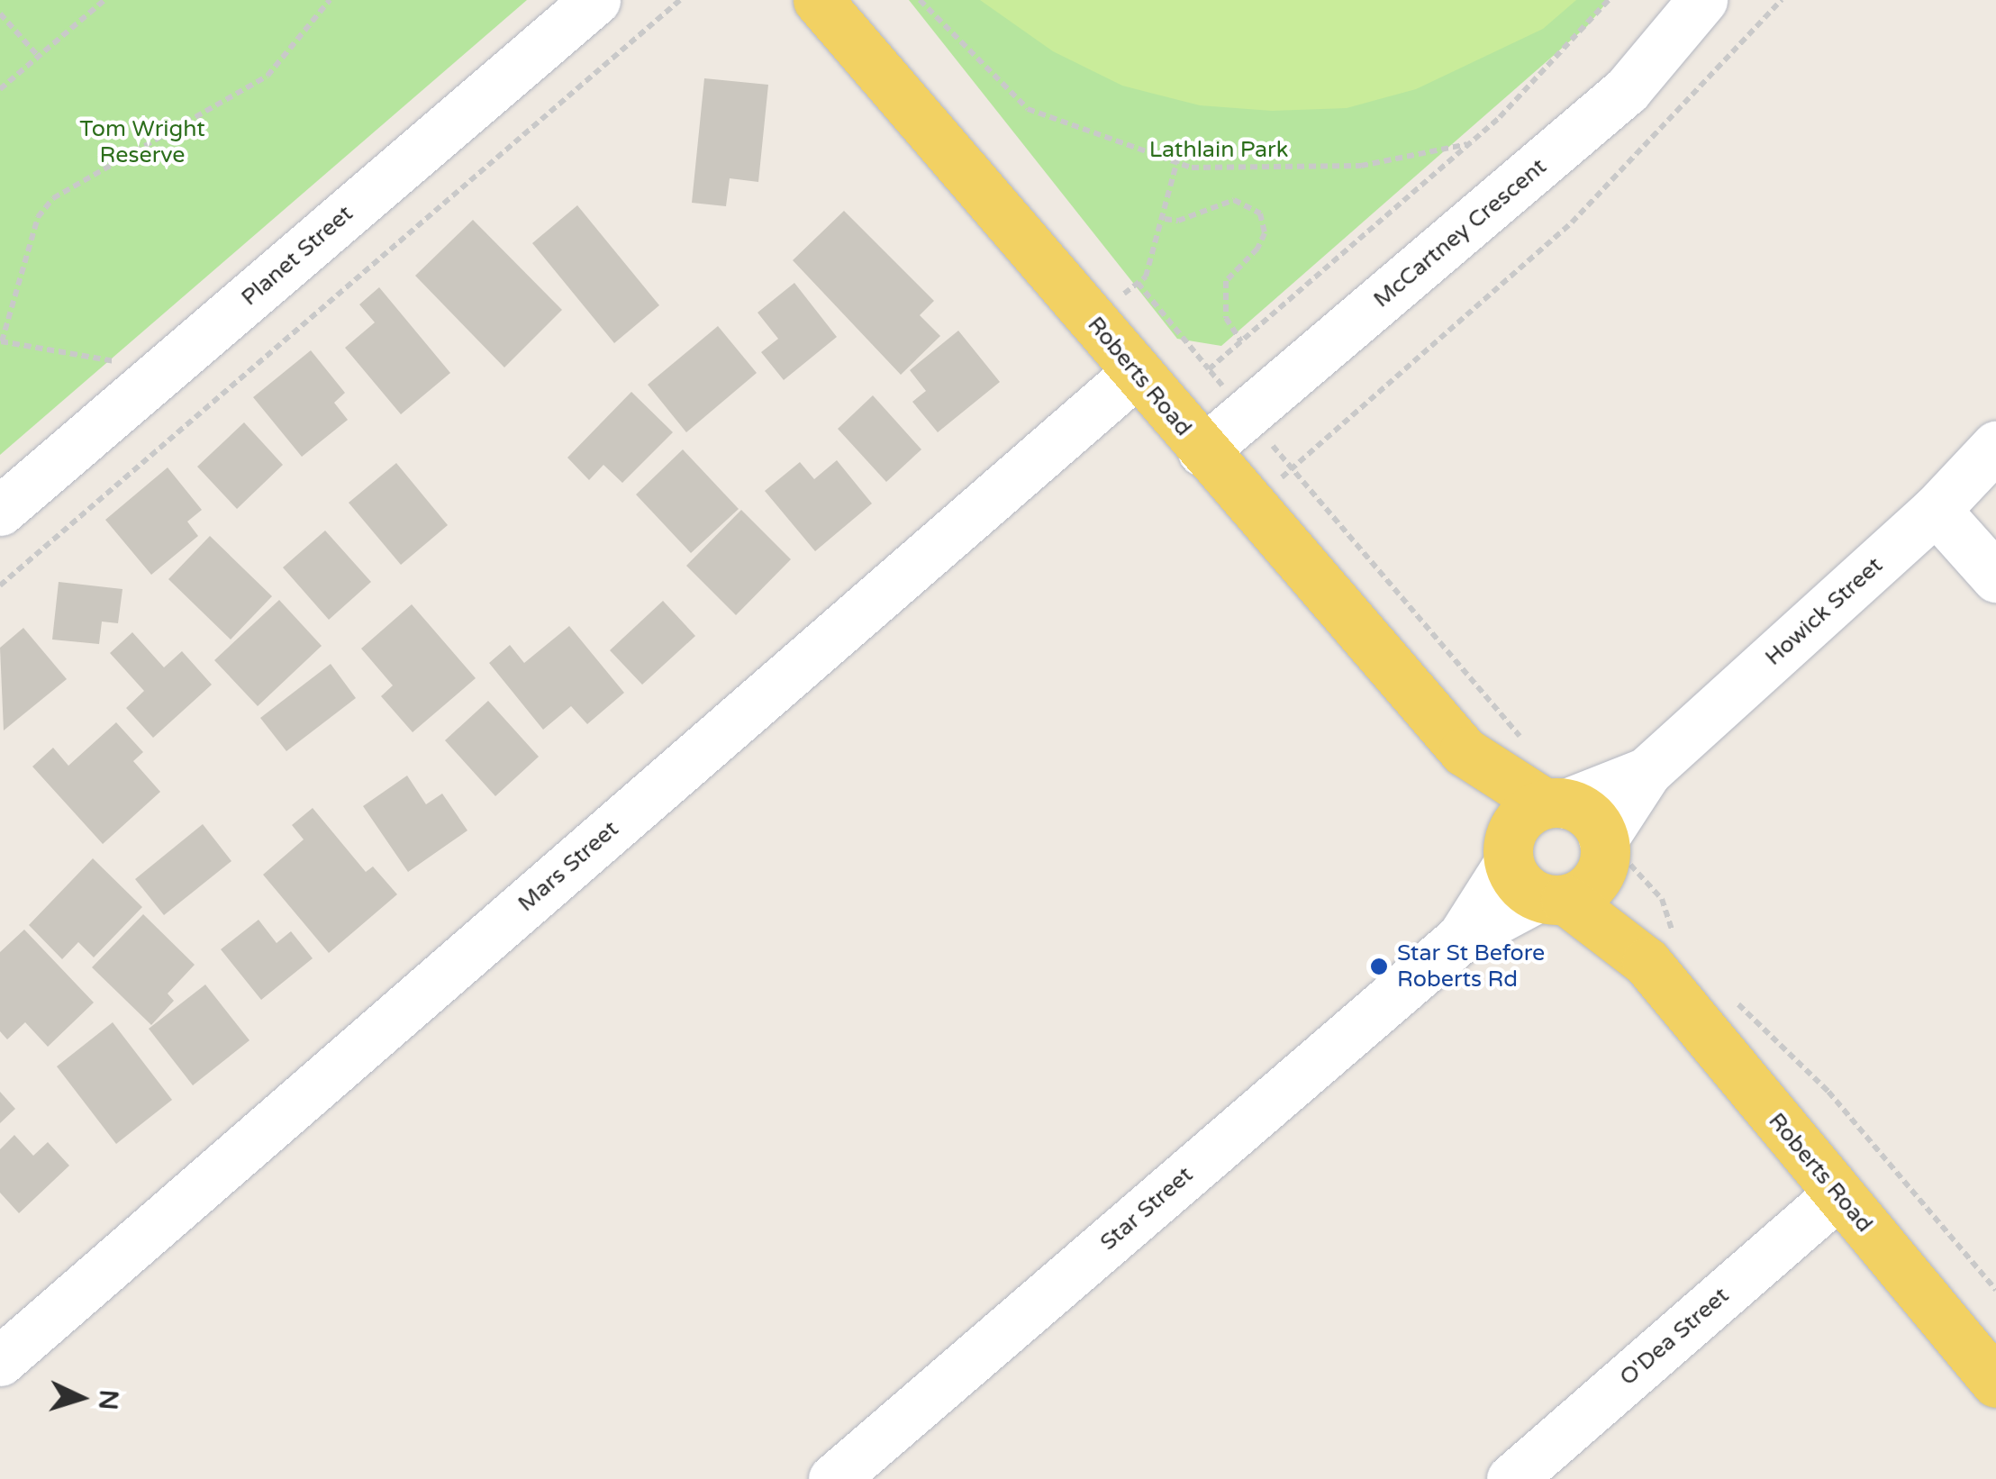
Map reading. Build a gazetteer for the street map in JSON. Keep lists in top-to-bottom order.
{
  "streets": {
    "main road": ["Roberts Road"],
    "street": [
      "McCartney Crescent",
      "Planet Street",
      "Howick Street",
      "Mars Street",
      "Star Street",
      "O'Dea Street"
    ]
  },
  "crossings": [
    ["McCartney Crescent", "Roberts Road"],
    ["Roberts Road", "Howick Street"],
    ["Roberts Road", "Mars Street"],
    ["Roberts Road", "Star Street"],
    ["Roberts Road", "O'Dea Street"],
    ["Howick Street", "Star Street"]
  ],
  "parks": ["Tom Wright Reserve", "Lathlain Park"],
  "places": ["Star St Before Roberts Rd"],
  "north": "right"
}
